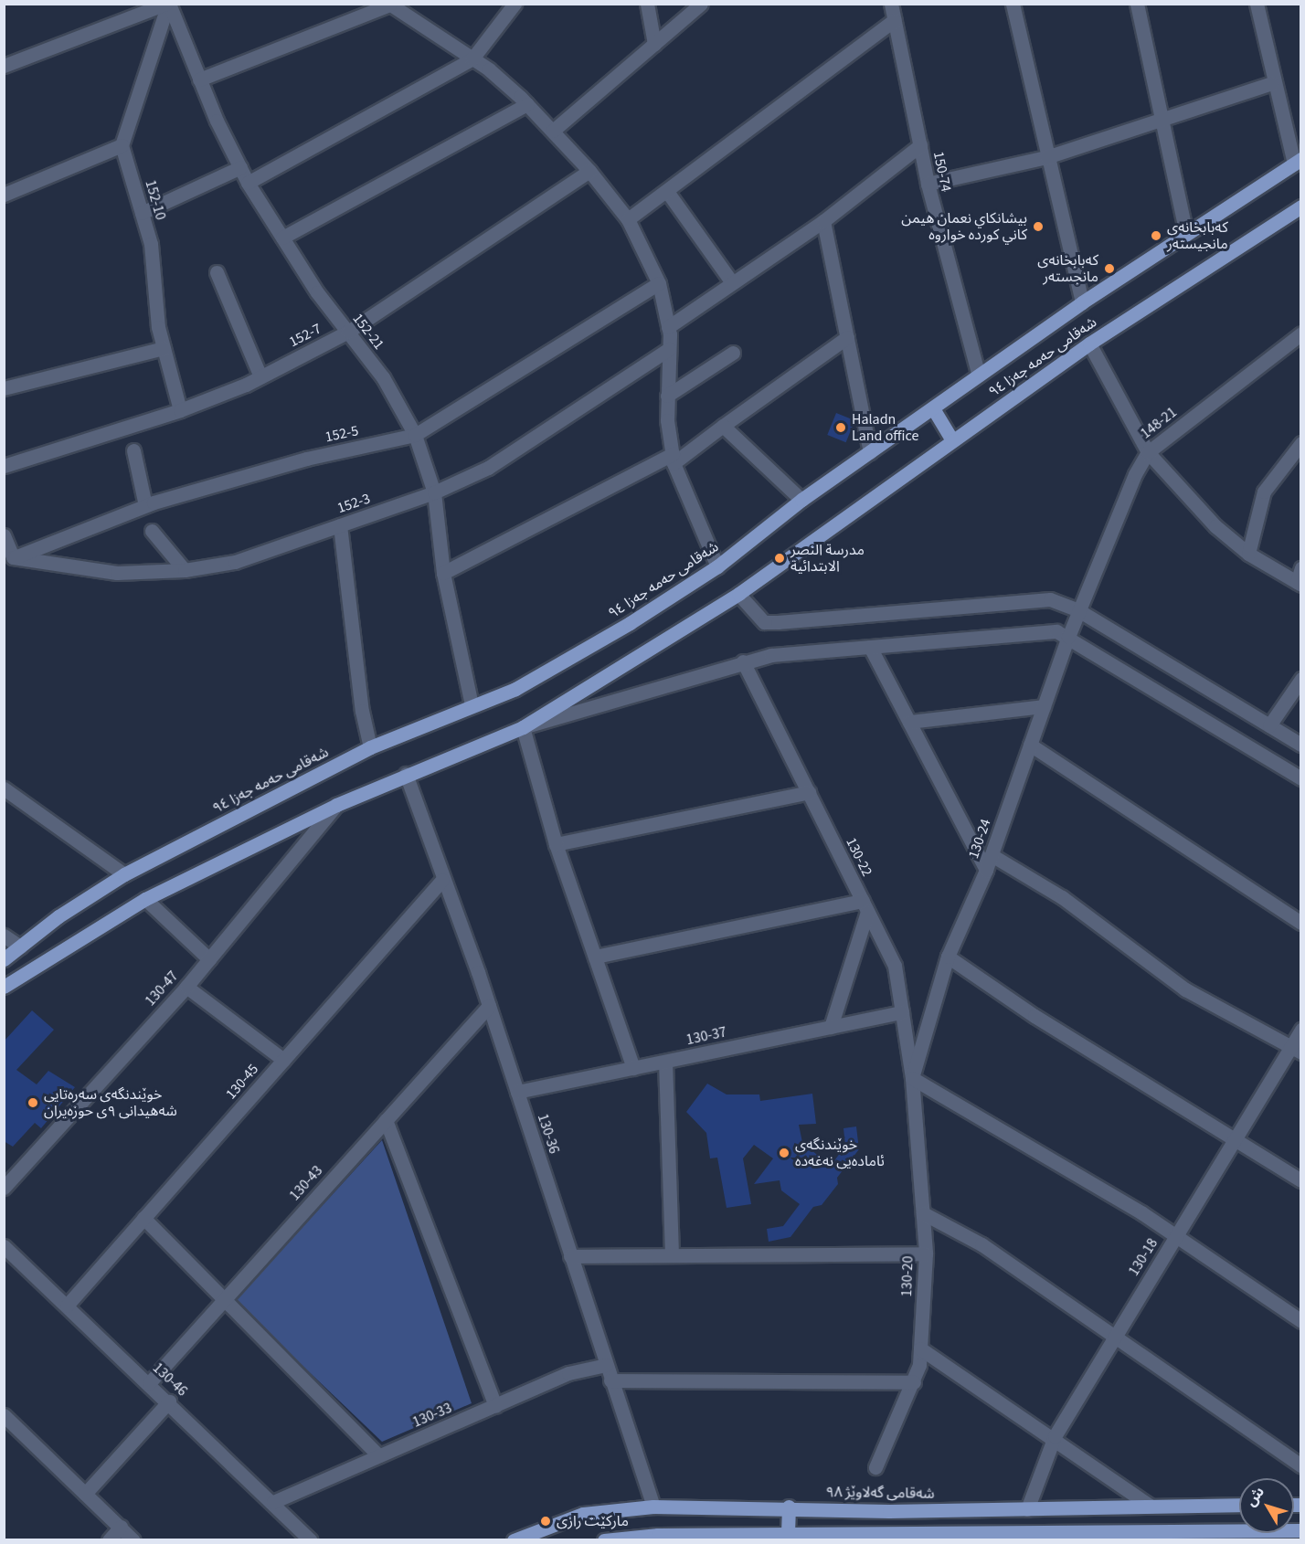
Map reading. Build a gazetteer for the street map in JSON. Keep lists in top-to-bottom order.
{
  "streets": {
    "main road": ["شەقامی حەمە جەزا ٩٤", "شەقامی گەلاوێژ ٩٨"],
    "street": [
      "150-74",
      "152-10",
      "152-21",
      "152-7",
      "148-21",
      "152-5",
      "152-3",
      "130-24",
      "130-22",
      "130-47",
      "130-37",
      "130-45",
      "130-36",
      "130-43",
      "130-18",
      "130-20",
      "130-46",
      "130-33"
    ]
  },
  "crossings": [
    ["150-74", "شەقامی حەمە جەزا ٩٤"],
    ["152-10", "152-7"],
    ["152-21", "152-7"],
    ["152-21", "شەقامی حەمە جەزا ٩٤"],
    ["152-21", "152-5"],
    ["152-21", "152-3"],
    ["شەقامی حەمە جەزا ٩٤", "130-47"],
    ["شەقامی حەمە جەزا ٩٤", "130-36"],
    ["148-21", "130-24"],
    ["152-5", "152-3"],
    ["130-24", "130-22"],
    ["130-24", "130-20"],
    ["130-22", "130-37"],
    ["130-22", "130-20"],
    ["130-37", "130-36"],
    ["130-45", "130-36"],
    ["130-45", "130-46"],
    ["130-36", "130-43"],
    ["130-36", "130-33"],
    ["130-36", "شەقامی گەلاوێژ ٩٨"],
    ["130-43", "130-46"],
    ["130-18", "شەقامی گەلاوێژ ٩٨"],
    ["130-46", "130-33"]
  ],
  "places": [
    "بيشانكاي نعمان هيمن كاني كورده خواروه",
    "كەبابخانەی مانجیستەر",
    "کەبابخانەی مانجستەر",
    "Haladn Land office",
    "مدرسة النصر الابتدائية",
    "خوێندنگەی سەرەتایی شەهیدانی ٩ی حوزەیران",
    "خوێندنگەی ئامادەیی نەغەدە",
    "مارکێت رازی"
  ],
  "north": "top left"
}
